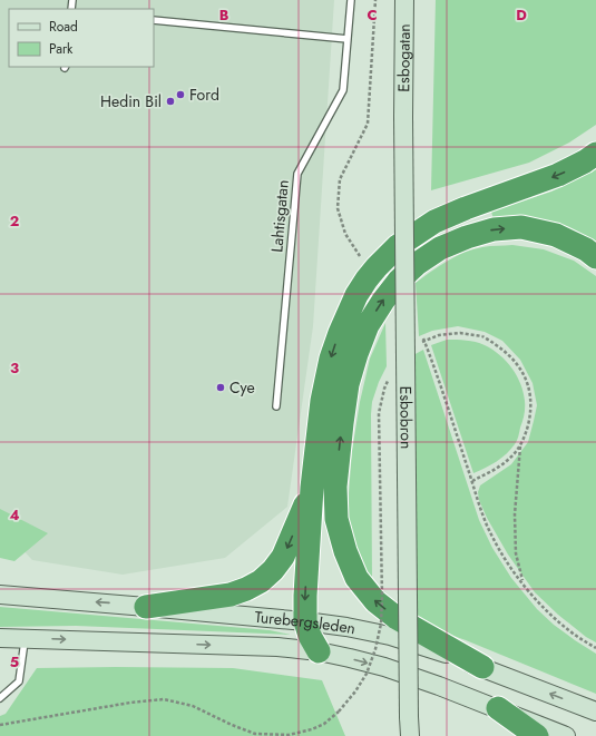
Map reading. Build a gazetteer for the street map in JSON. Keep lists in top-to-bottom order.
{
  "streets": {
    "main road": ["Esbogatan", "Esbobron", "Turebergsleden"],
    "lane": ["Lahtisgatan"]
  },
  "crossings": [
    ["Esbogatan", "Esbobron"]
  ],
  "places": ["Ford", "Hedin Bil", "Cye"],
  "legend": ["Road", "Park"],
  "grid": {
    "columns": ["B", "C", "D"],
    "rows": [
      "2",
      "3",
      "4",
      "5"
    ]
  }
}
